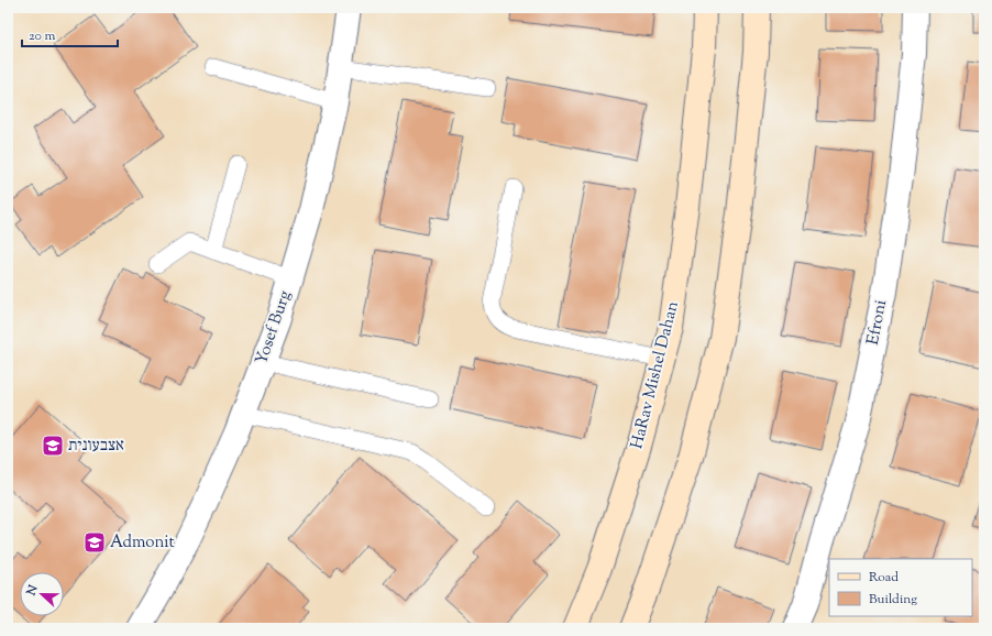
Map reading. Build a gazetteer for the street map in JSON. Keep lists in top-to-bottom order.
{
  "streets": {
    "street": ["Efroni", "Yosef Burg", "HaRav Mishel Dahan"]
  },
  "places": {
    "school or university": ["אצבעונית", "Admonit"]
  },
  "legend": ["Road", "Building"],
  "scale_bar": "20 m",
  "north": "left"
}
